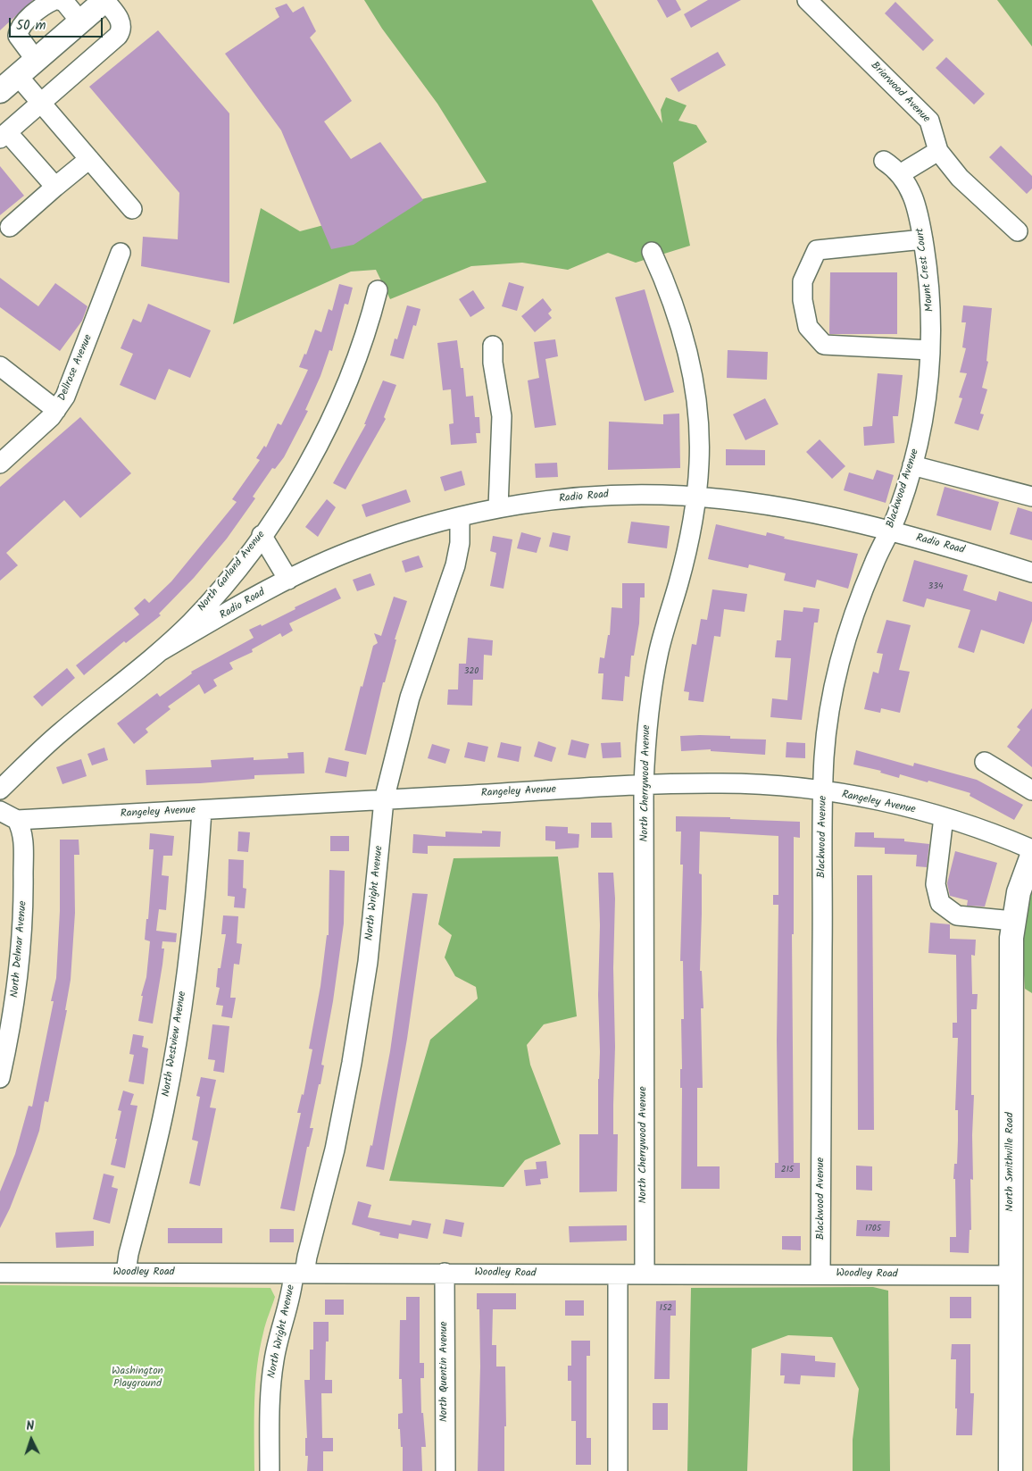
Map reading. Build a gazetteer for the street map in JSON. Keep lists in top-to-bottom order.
{
  "streets": {
    "main road": ["North Smithville Road"],
    "street": [
      "Briarwood Avenue",
      "Mount Crest Court",
      "Dellrose Avenue",
      "Blackwood Avenue",
      "Radio Road",
      "North Garland Avenue",
      "North Cherrywood Avenue",
      "Rangeley Avenue",
      "North Wright Avenue",
      "North Delmar Avenue",
      "North Westview Avenue",
      "Woodley Road",
      "North Quentin Avenue"
    ]
  },
  "crossings": [
    ["Mount Crest Court", "Blackwood Avenue"],
    ["Blackwood Avenue", "Radio Road"],
    ["Blackwood Avenue", "Rangeley Avenue"],
    ["Blackwood Avenue", "Woodley Road"],
    ["Radio Road", "North Garland Avenue"],
    ["Radio Road", "North Cherrywood Avenue"],
    ["Radio Road", "North Wright Avenue"],
    ["North Cherrywood Avenue", "Rangeley Avenue"],
    ["North Cherrywood Avenue", "Woodley Road"],
    ["Rangeley Avenue", "North Wright Avenue"],
    ["Rangeley Avenue", "North Delmar Avenue"],
    ["Rangeley Avenue", "North Westview Avenue"],
    ["North Wright Avenue", "Woodley Road"],
    ["North Westview Avenue", "Woodley Road"],
    ["North Smithville Road", "Woodley Road"],
    ["Woodley Road", "North Quentin Avenue"]
  ],
  "parks": ["Washington Playground"],
  "house_numbers": [
    "334",
    "320",
    "215",
    "1705",
    "152"
  ],
  "scale_bar": "50 m",
  "north": "top"
}
